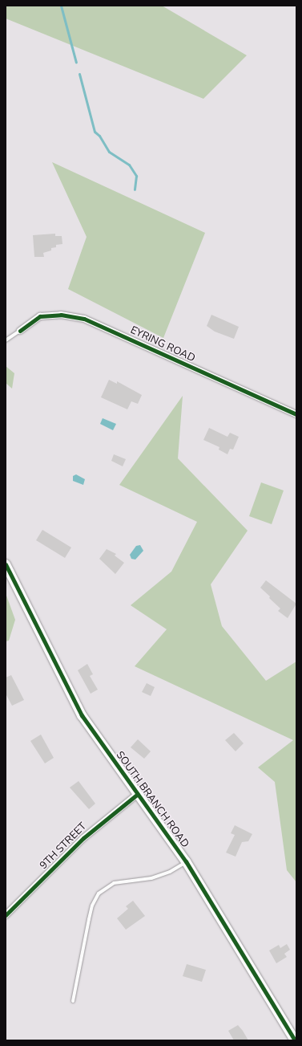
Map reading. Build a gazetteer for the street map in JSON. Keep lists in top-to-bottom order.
{
  "streets": {
    "street": ["EYRING ROAD", "SOUTH BRANCH ROAD", "9TH STREET"]
  },
  "crossings": [
    ["SOUTH BRANCH ROAD", "9TH STREET"]
  ]
}
